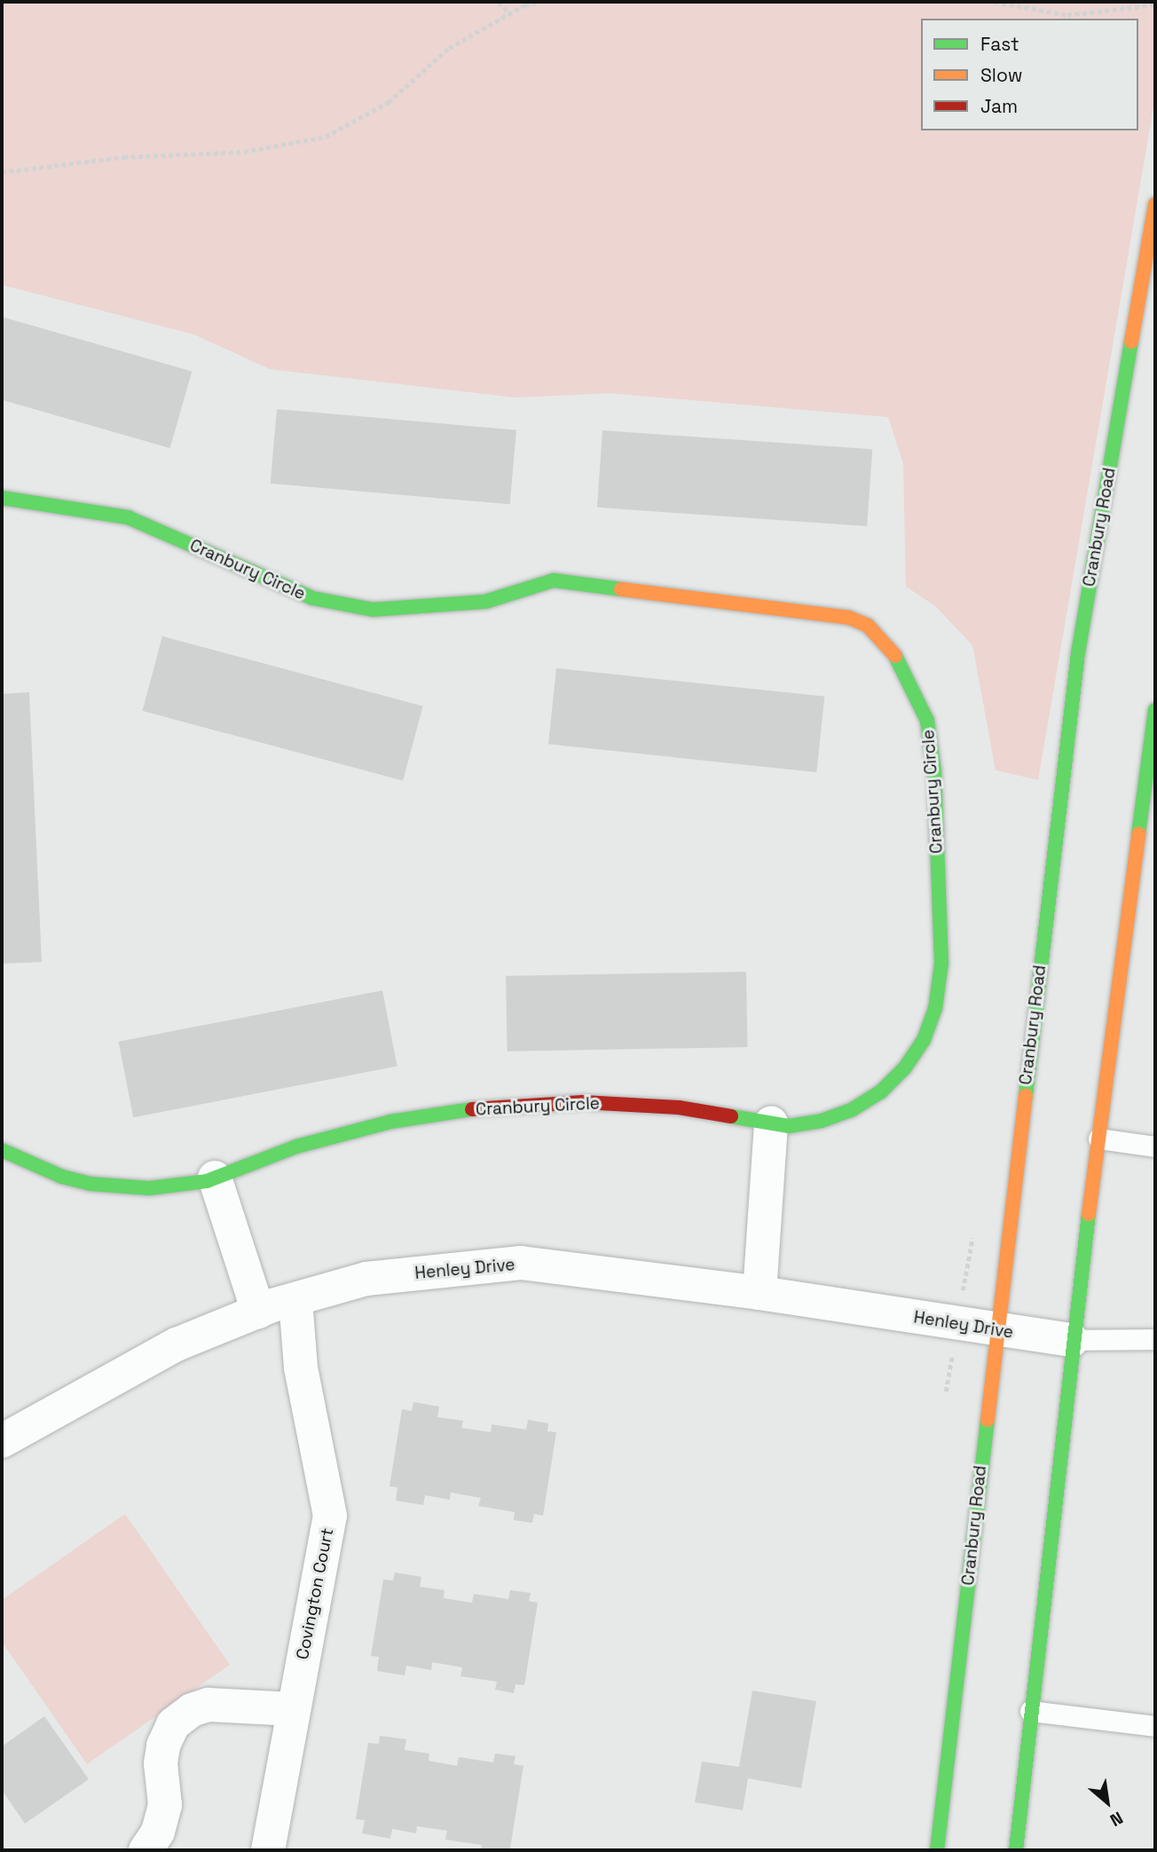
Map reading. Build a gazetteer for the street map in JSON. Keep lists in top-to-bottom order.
{
  "streets": {
    "main road": ["Cranbury Road", "Cranbury Circle"],
    "street": ["Henley Drive", "Covington Court"]
  },
  "crossings": [
    ["Cranbury Road", "Henley Drive"],
    ["Henley Drive", "Covington Court"]
  ],
  "legend": ["Fast", "Slow", "Jam"],
  "north": "bottom right"
}
